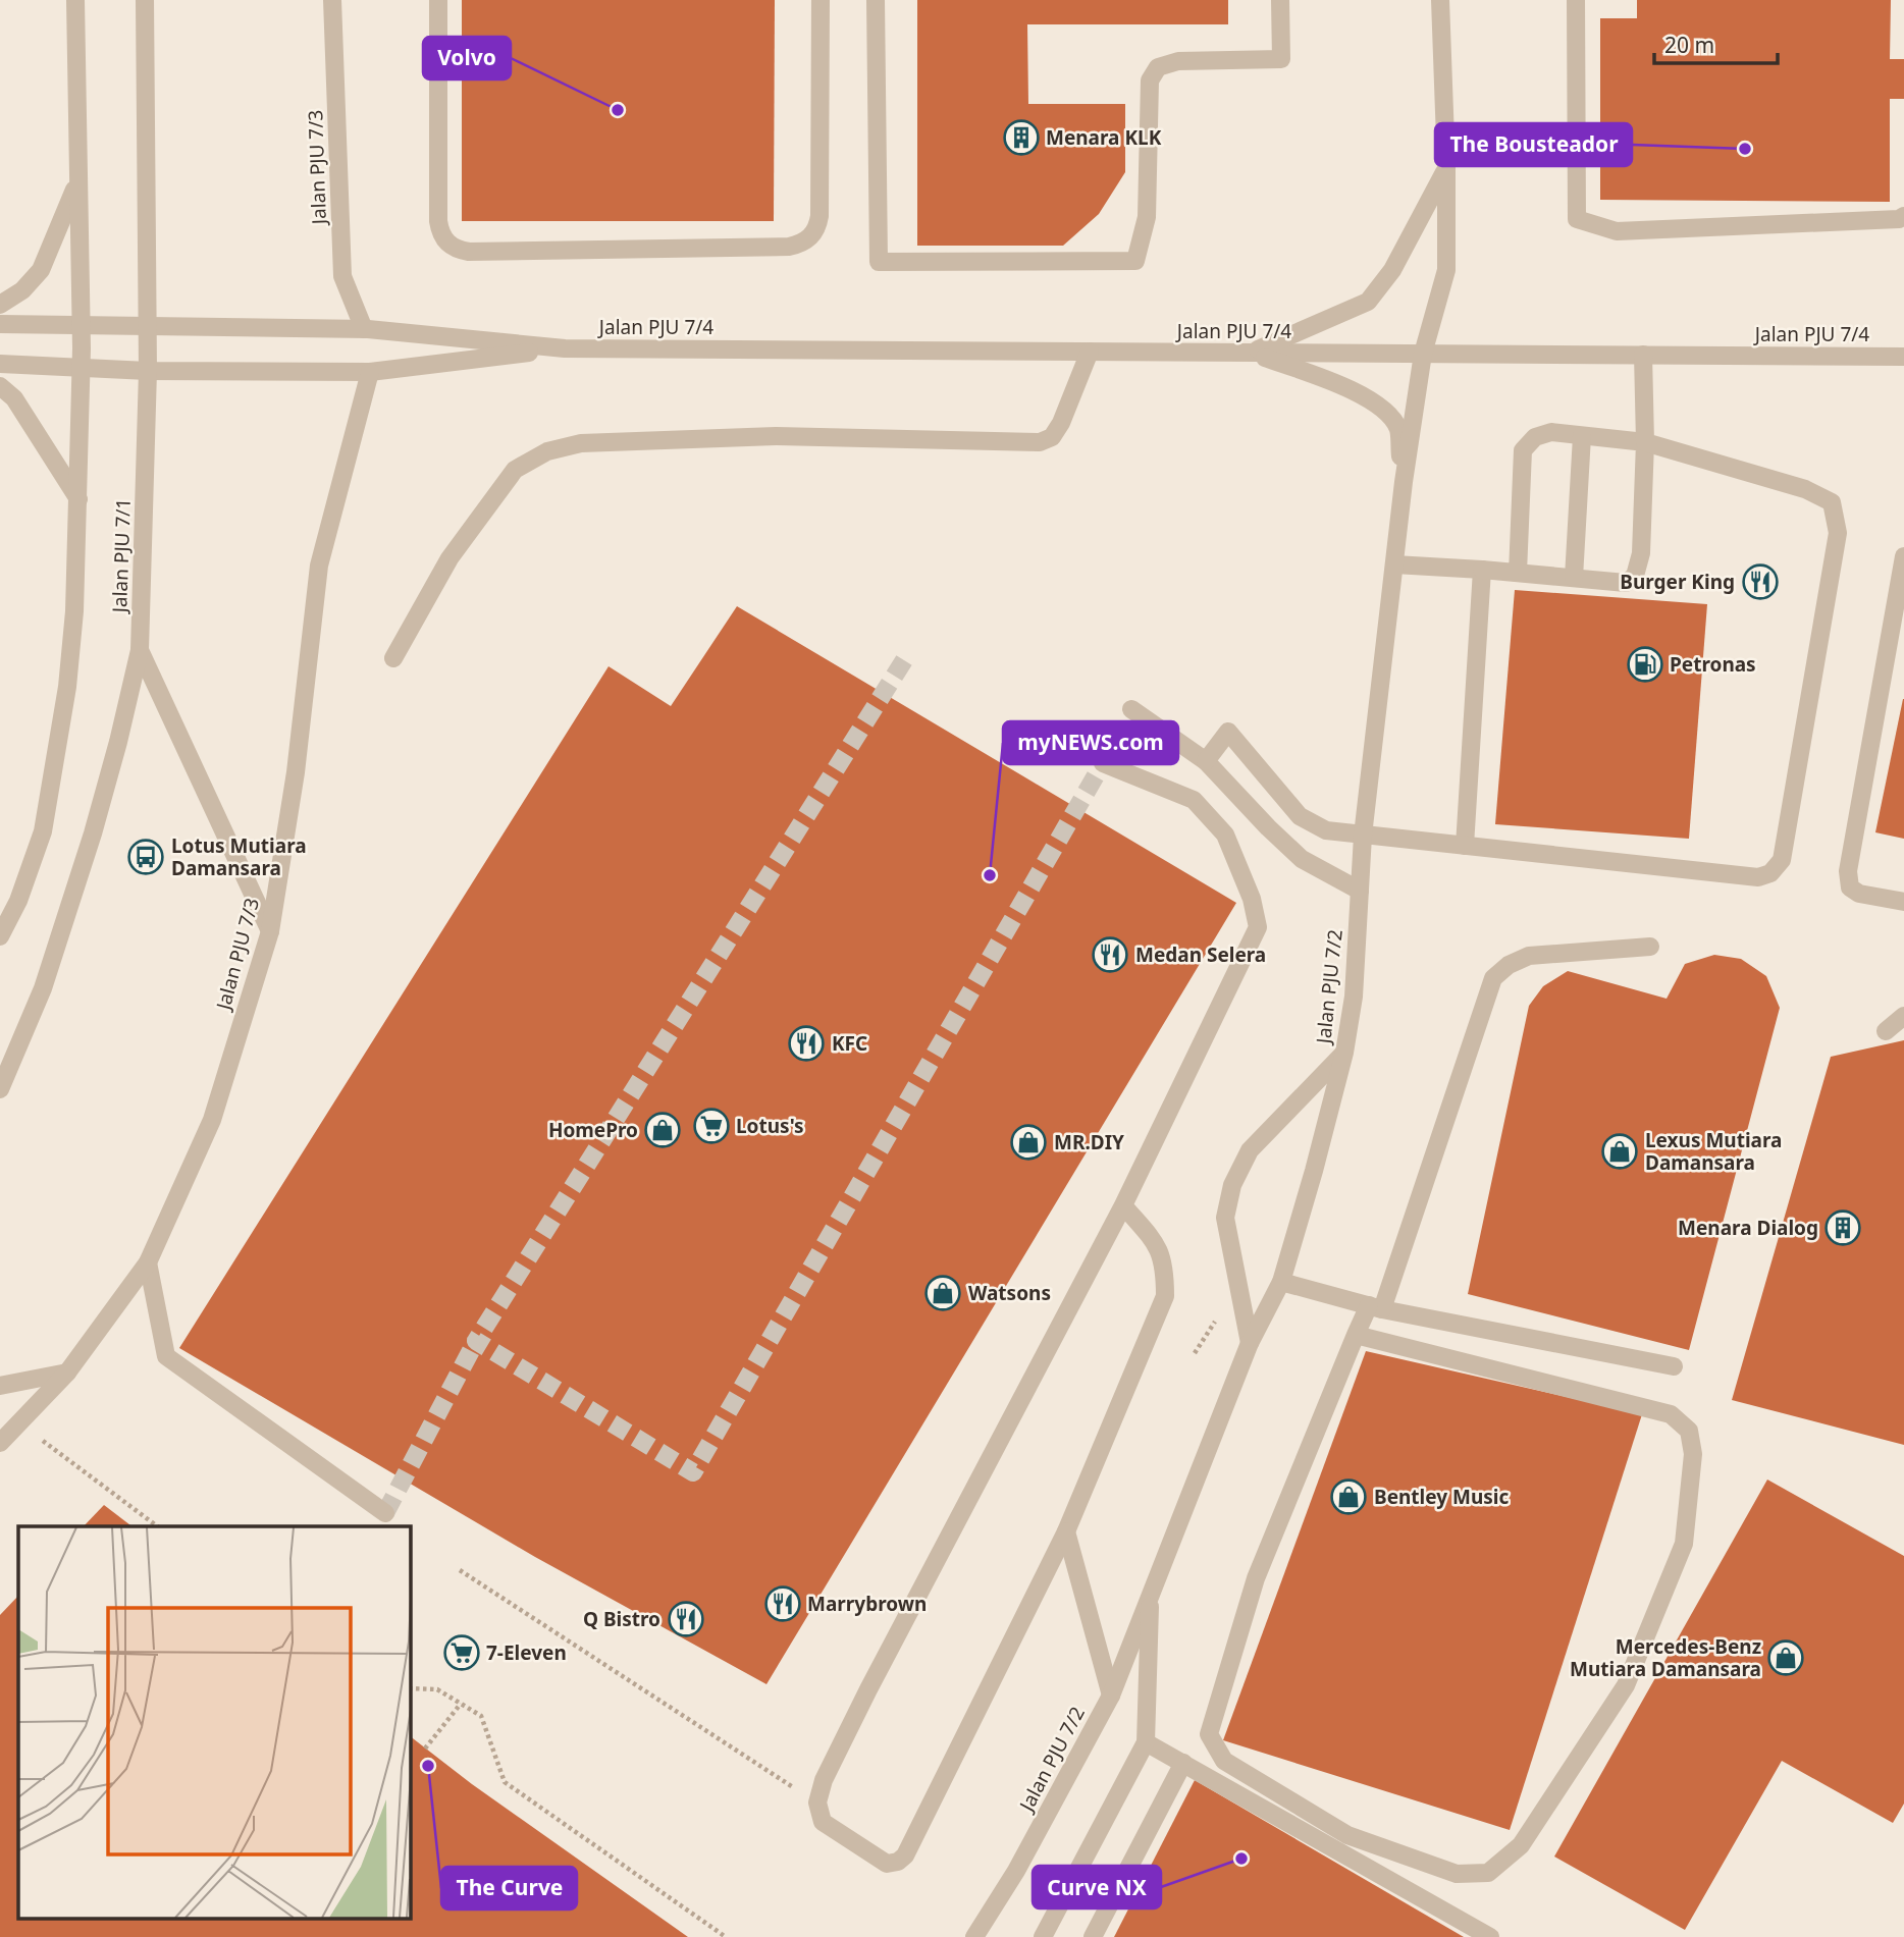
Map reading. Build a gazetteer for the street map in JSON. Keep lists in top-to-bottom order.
{
  "streets": {
    "street": [
      "Jalan PJU 7/3",
      "Jalan PJU 7/4",
      "Jalan PJU 7/1",
      "Jalan PJU 7/2"
    ]
  },
  "crossings": [
    ["Jalan PJU 7/3", "Jalan PJU 7/4"],
    ["Jalan PJU 7/4", "Jalan PJU 7/1"],
    ["Jalan PJU 7/4", "Jalan PJU 7/2"]
  ],
  "places": {
    "other": [
      "Volvo",
      "The Bousteador",
      "myNEWS.com",
      "The Curve",
      "Curve NX"
    ],
    "building": ["Menara KLK", "Menara Dialog"],
    "restaurant": [
      "Burger King",
      "Medan Selera",
      "KFC",
      "Marrybrown",
      "Q Bistro"
    ],
    "fuel station": ["Petronas"],
    "bus stop": ["Lotus Mutiara Damansara"],
    "supermarket": ["Lotus's", "7-Eleven"],
    "shop": [
      "HomePro",
      "MR.DIY",
      "Lexus Mutiara Damansara",
      "Watsons",
      "Bentley Music",
      "Mercedes-Benz Mutiara Damansara"
    ]
  },
  "scale_bar": "20 m"
}
